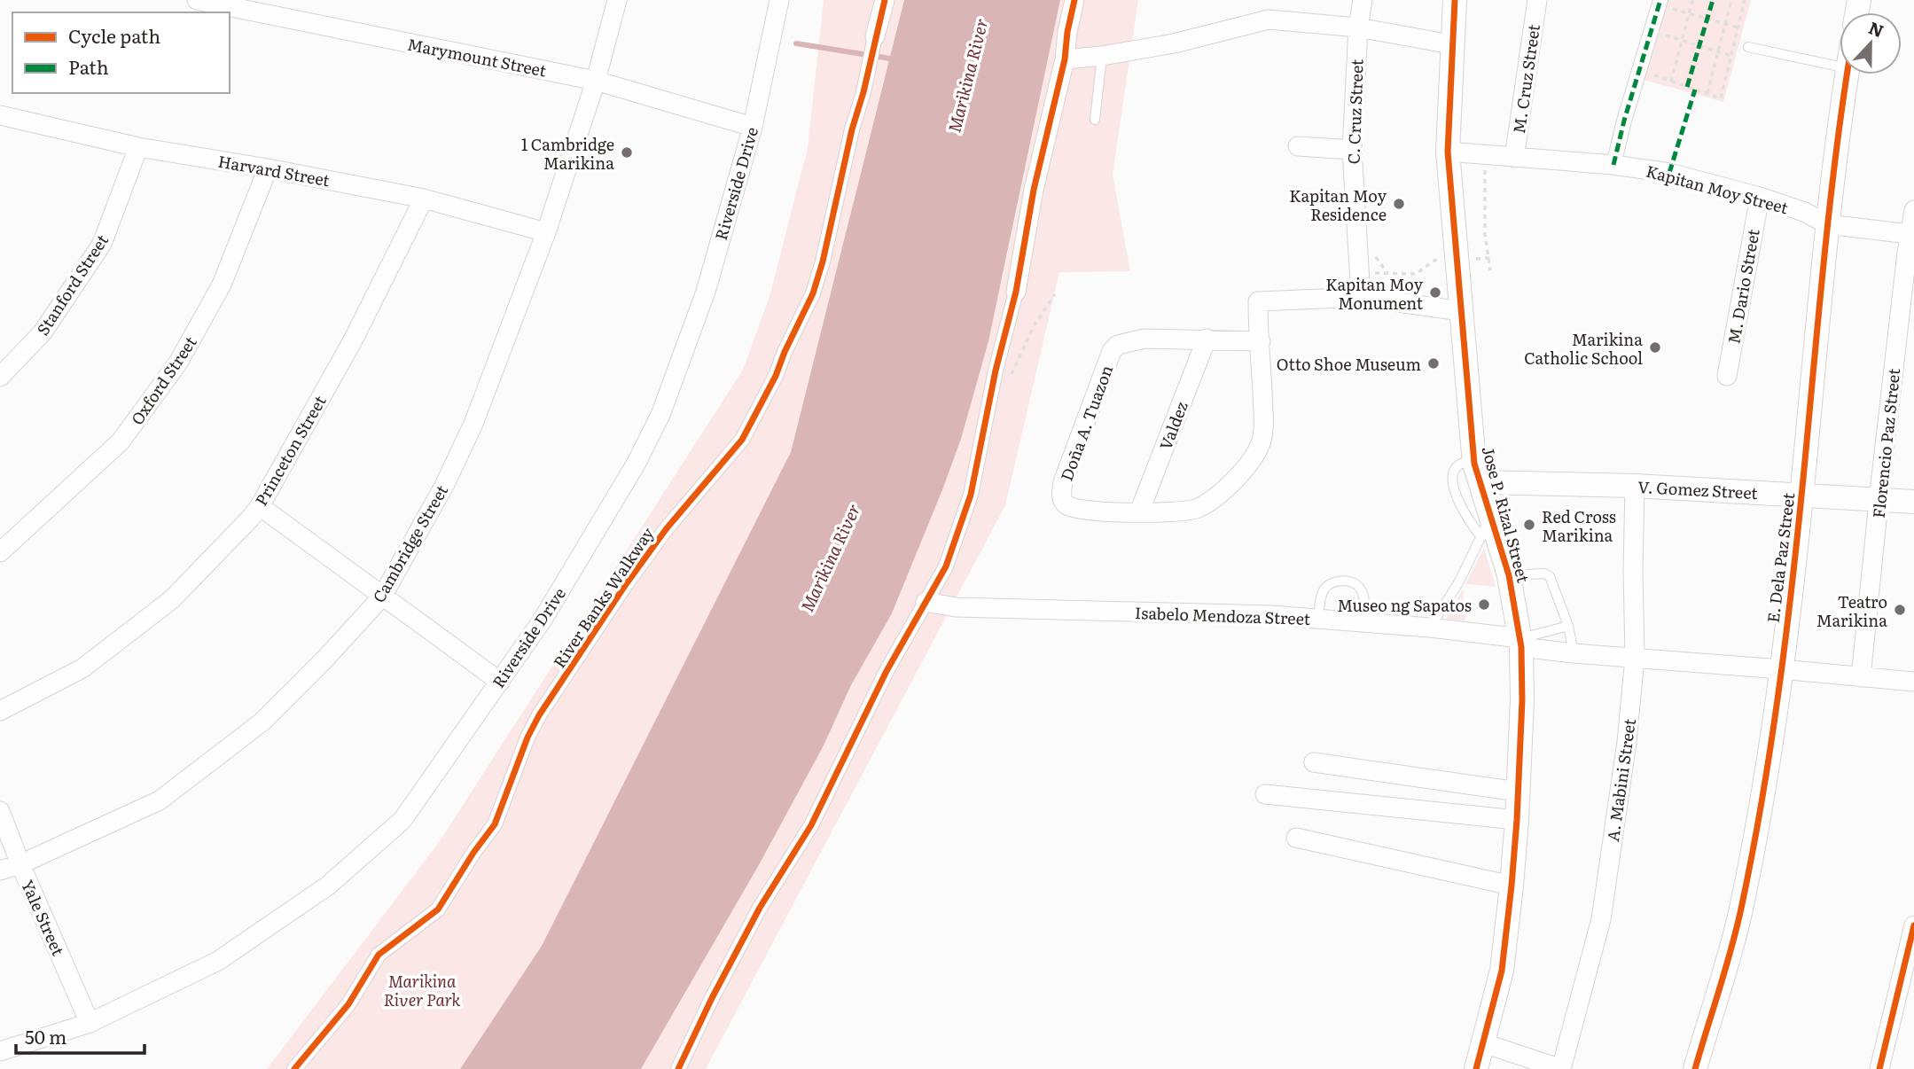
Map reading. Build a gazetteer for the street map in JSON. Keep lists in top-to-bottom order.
{
  "streets": {
    "street": [
      "Marymount Street",
      "M. Cruz Street",
      "C. Cruz Street",
      "Harvard Street",
      "Riverside Drive",
      "Kapitan Moy Street",
      "Stanford Street",
      "M. Dario Street",
      "Oxford Street",
      "Doña A. Tuazon",
      "Valdez",
      "Florencio Paz Street",
      "Princeton Street",
      "V. Gomez Street",
      "Jose P. Rizal Street",
      "Cambridge Street",
      "E. Dela Paz Street",
      "River Banks Walkway",
      "Isabelo Mendoza Street",
      "A. Mabini Street",
      "Yale Street"
    ]
  },
  "crossings": [
    ["Marymount Street", "Riverside Drive"],
    ["Marymount Street", "Cambridge Street"],
    ["M. Cruz Street", "Kapitan Moy Street"],
    ["C. Cruz Street", "Doña A. Tuazon"],
    ["Harvard Street", "Stanford Street"],
    ["Harvard Street", "Oxford Street"],
    ["Harvard Street", "Princeton Street"],
    ["Harvard Street", "Cambridge Street"],
    ["Riverside Drive", "Yale Street"],
    ["Kapitan Moy Street", "M. Dario Street"],
    ["Kapitan Moy Street", "Florencio Paz Street"],
    ["Kapitan Moy Street", "Jose P. Rizal Street"],
    ["Kapitan Moy Street", "E. Dela Paz Street"],
    ["Doña A. Tuazon", "Valdez"],
    ["Florencio Paz Street", "V. Gomez Street"],
    ["Florencio Paz Street", "Isabelo Mendoza Street"],
    ["V. Gomez Street", "Jose P. Rizal Street"],
    ["V. Gomez Street", "E. Dela Paz Street"],
    ["V. Gomez Street", "A. Mabini Street"],
    ["Jose P. Rizal Street", "Isabelo Mendoza Street"],
    ["Cambridge Street", "Yale Street"],
    ["E. Dela Paz Street", "Isabelo Mendoza Street"],
    ["Isabelo Mendoza Street", "A. Mabini Street"]
  ],
  "water": ["Marikina River"],
  "parks": ["Marikina River Park"],
  "places": [
    "1 Cambridge Marikina",
    "Kapitan Moy Residence",
    "Kapitan Moy Monument",
    "Marikina Catholic School",
    "Otto Shoe Museum",
    "Red Cross Marikina",
    "Museo ng Sapatos",
    "Teatro Marikina"
  ],
  "legend": ["Cycle path", "Path"],
  "scale_bar": "50 m",
  "north": "top"
}
